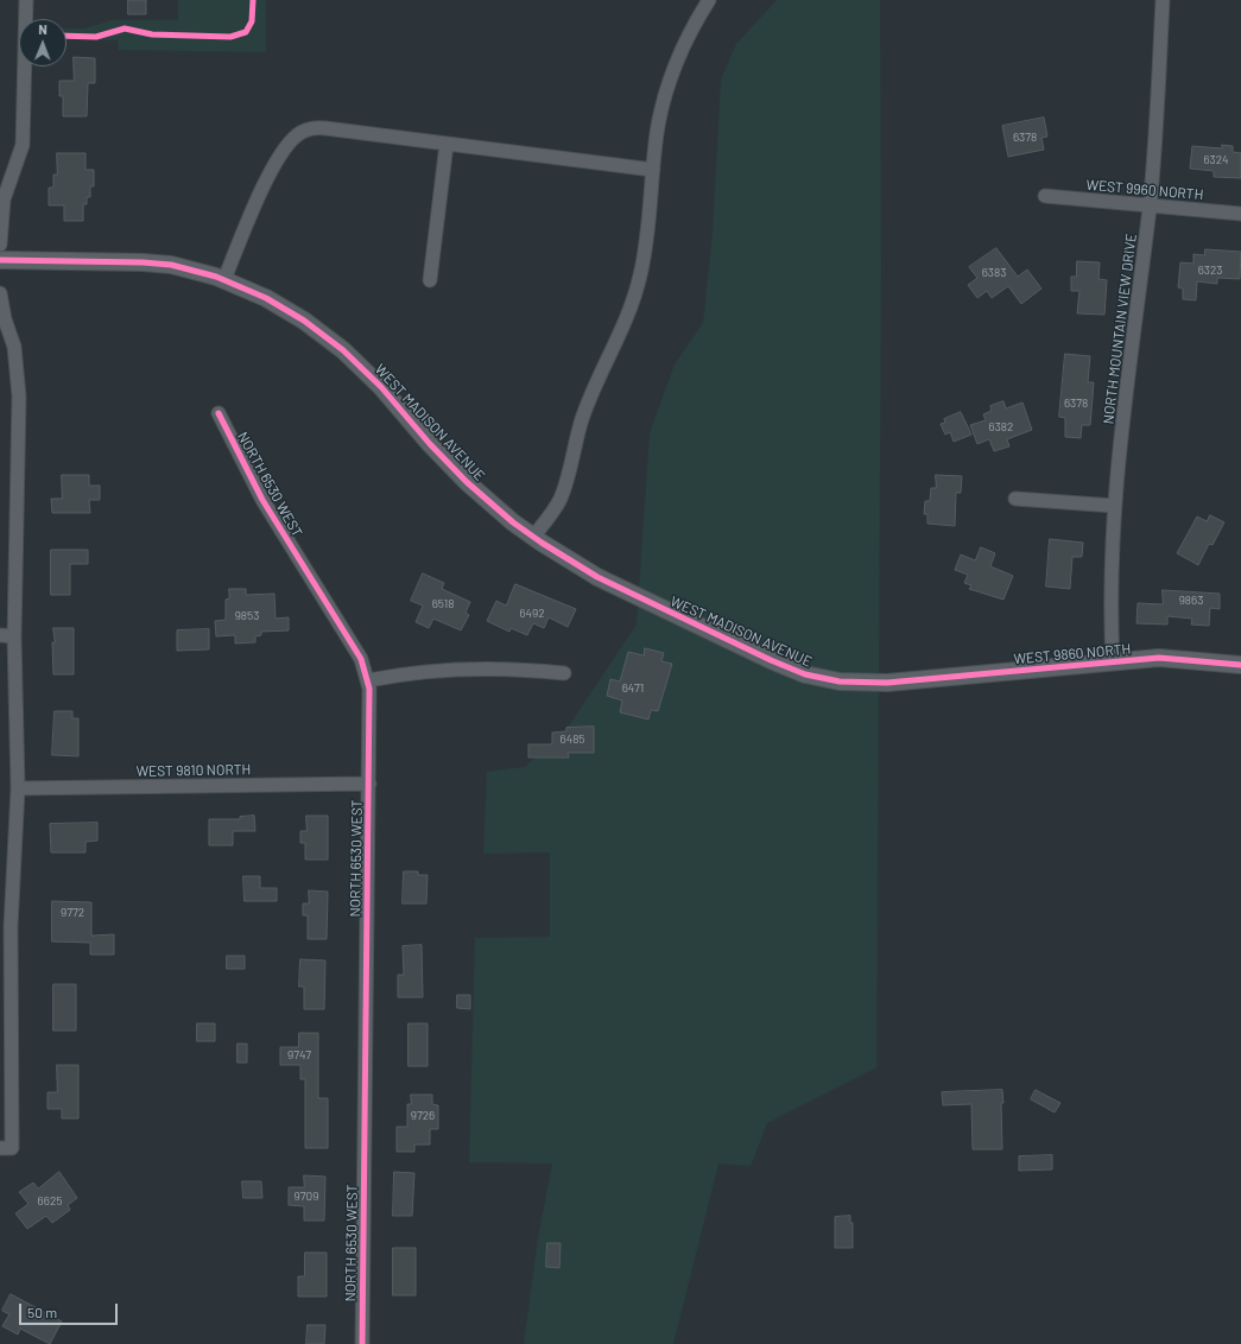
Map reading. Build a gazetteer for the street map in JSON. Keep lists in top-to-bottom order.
{
  "streets": {
    "street": [
      "WEST 9960 NORTH",
      "NORTH MOUNTAIN VIEW DRIVE",
      "WEST MADISON AVENUE",
      "NORTH 6530 WEST",
      "WEST 9860 NORTH",
      "WEST 9810 NORTH"
    ]
  },
  "crossings": [
    ["WEST 9960 NORTH", "NORTH MOUNTAIN VIEW DRIVE"],
    ["NORTH MOUNTAIN VIEW DRIVE", "WEST 9860 NORTH"],
    ["WEST MADISON AVENUE", "WEST 9860 NORTH"],
    ["NORTH 6530 WEST", "WEST 9810 NORTH"]
  ],
  "house_numbers": [
    "6378",
    "6324",
    "6323",
    "6383",
    "6378",
    "6382",
    "9863",
    "6518",
    "6492",
    "9853",
    "6471",
    "6485",
    "9772",
    "9747",
    "9726",
    "9709",
    "6625"
  ],
  "scale_bar": "50 m",
  "north": "top"
}
